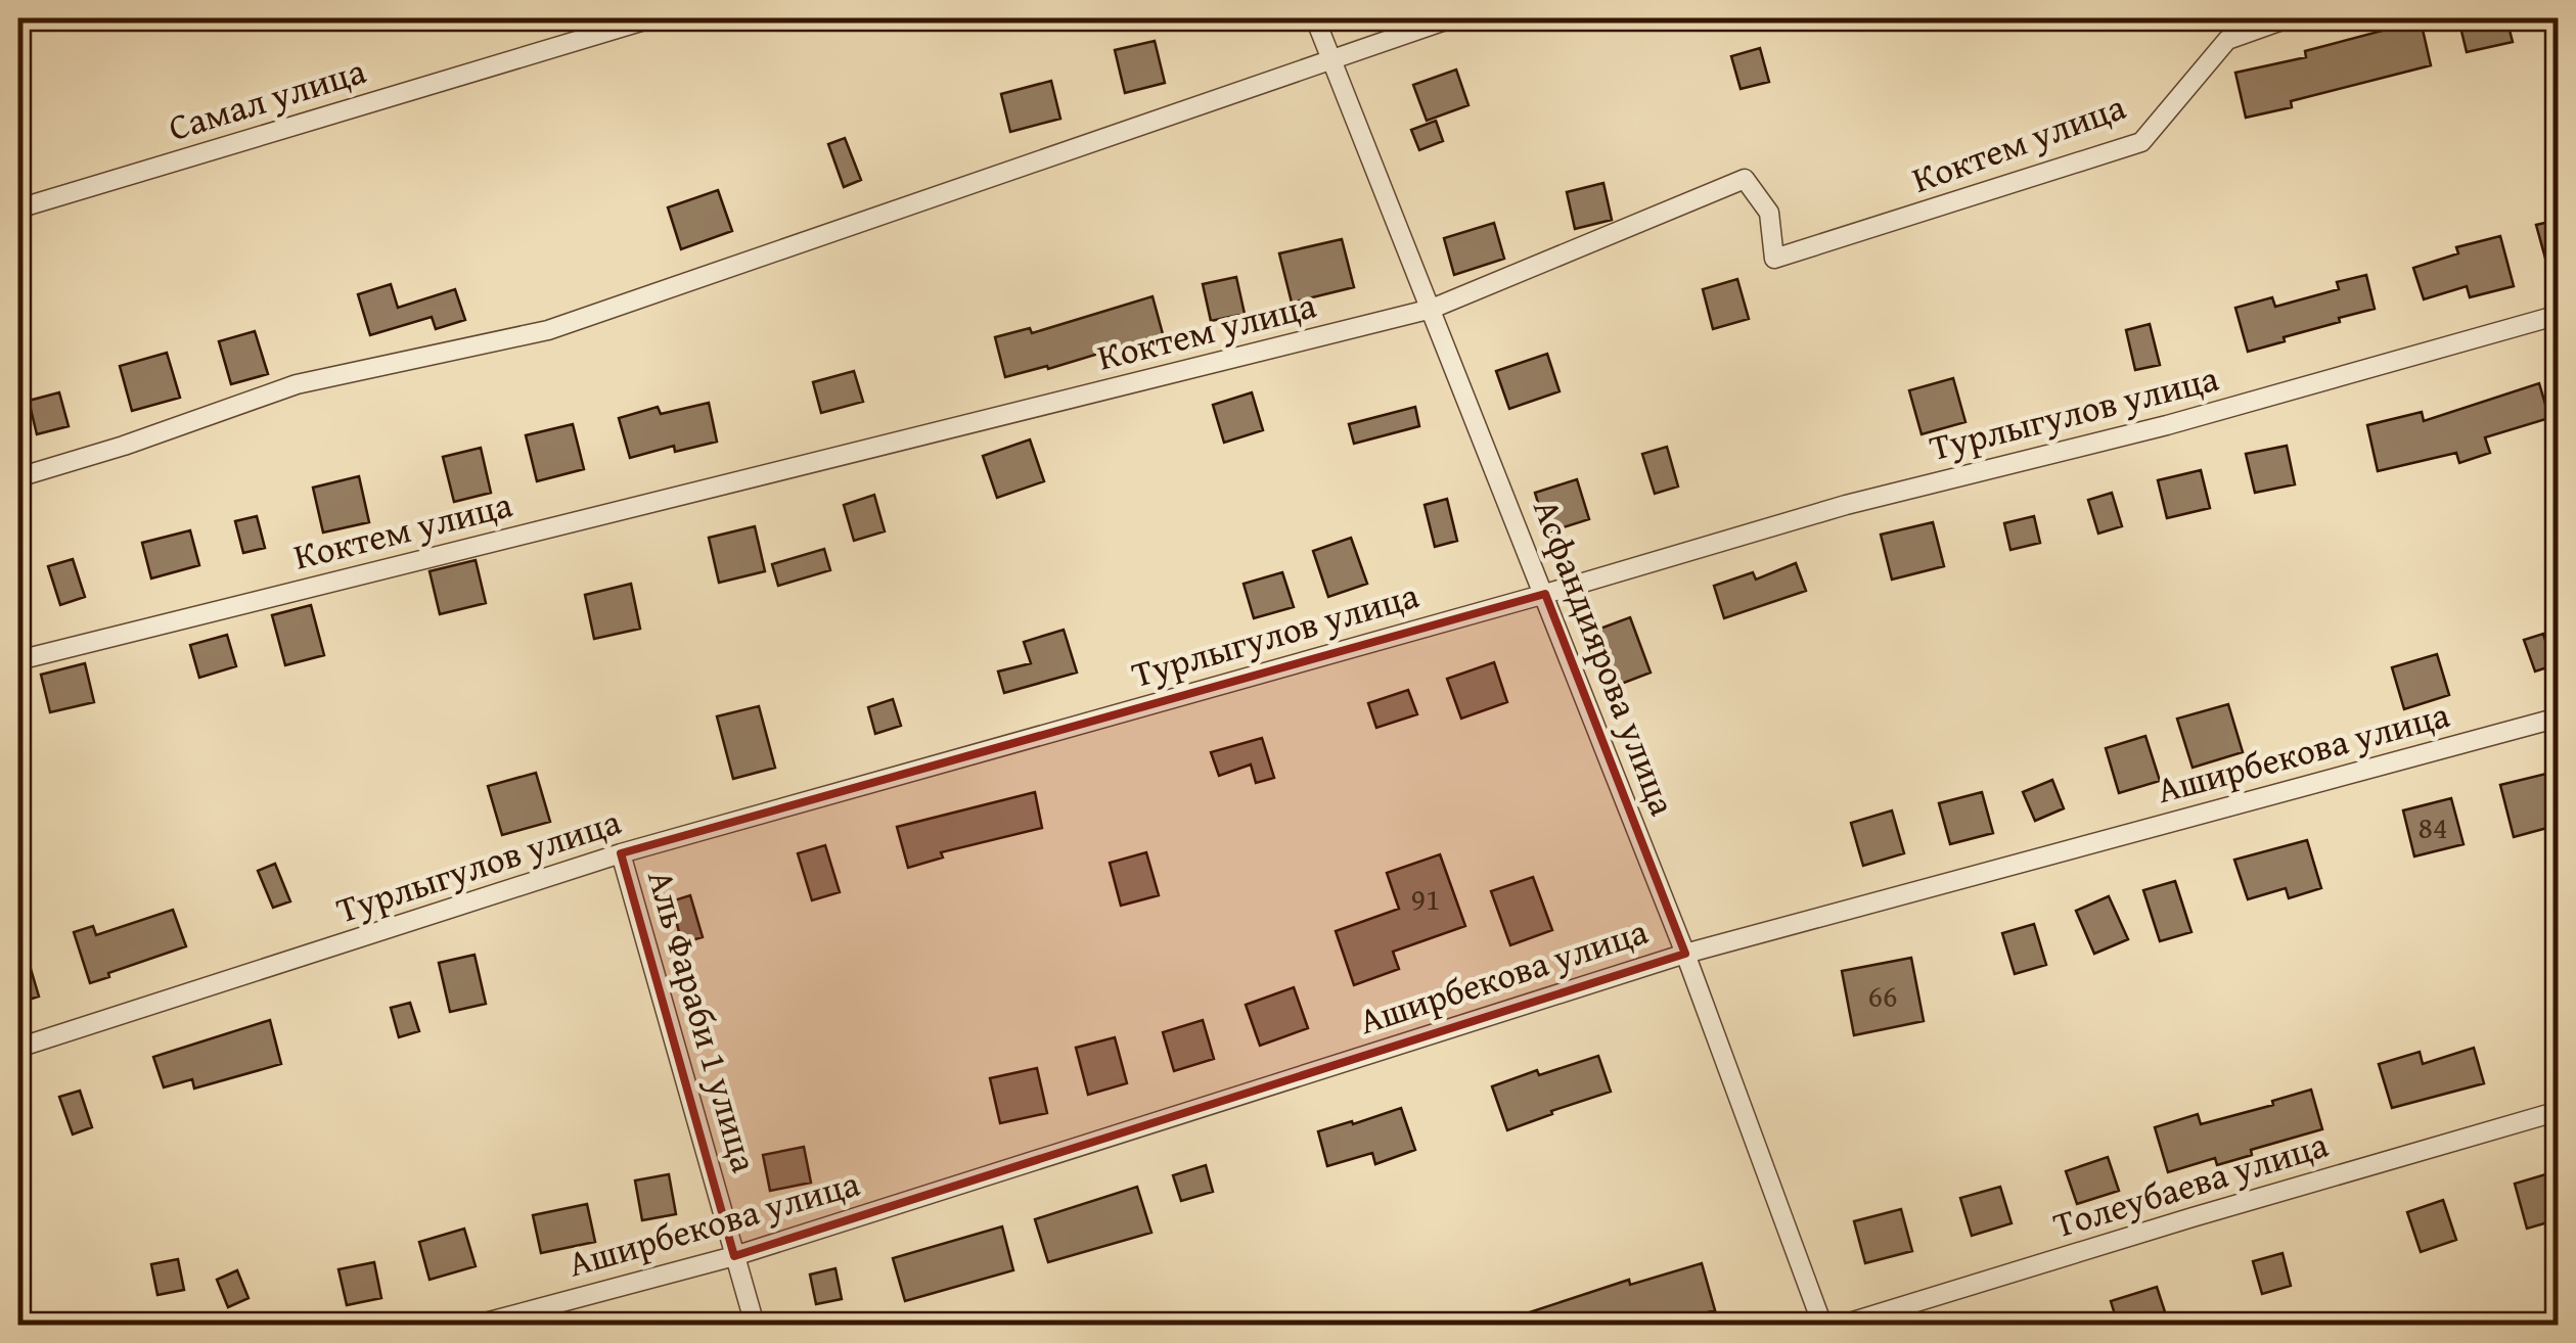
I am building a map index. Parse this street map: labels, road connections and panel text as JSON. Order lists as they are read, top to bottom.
{
  "streets": {
    "street": [
      "Самал улица",
      "Коктем улица",
      "Турлыгулов улица",
      "Асфандиярова улица",
      "Аширбекова улица",
      "Аль Фараби 1 улица",
      "Толеубаева улица"
    ]
  },
  "crossings": [
    ["Коктем улица", "Асфандиярова улица"],
    ["Турлыгулов улица", "Асфандиярова улица"],
    ["Турлыгулов улица", "Аль Фараби 1 улица"],
    ["Асфандиярова улица", "Аширбекова улица"],
    ["Аширбекова улица", "Аль Фараби 1 улица"]
  ],
  "house_numbers": ["84", "91", "66"]
}
